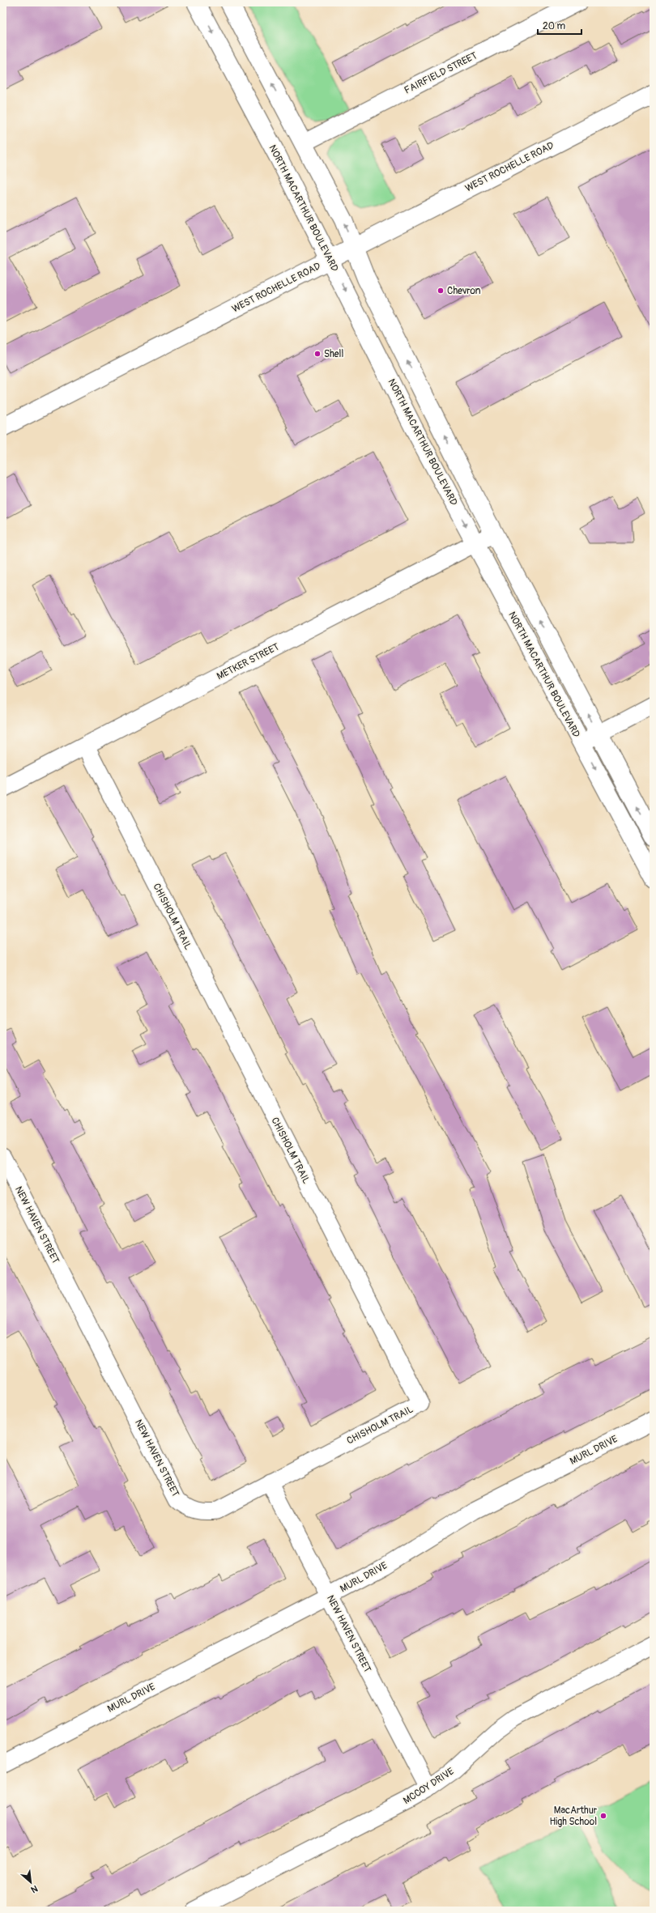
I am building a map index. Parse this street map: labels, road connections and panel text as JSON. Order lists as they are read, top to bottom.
{
  "streets": {
    "main road": ["WEST ROCHELLE ROAD", "NORTH MACARTHUR BOULEVARD"],
    "street": [
      "FAIRFIELD STREET",
      "METKER STREET",
      "CHISHOLM TRAIL",
      "NEW HAVEN STREET",
      "MURL DRIVE",
      "MCCOY DRIVE"
    ]
  },
  "crossings": [
    ["FAIRFIELD STREET", "NORTH MACARTHUR BOULEVARD"],
    ["WEST ROCHELLE ROAD", "NORTH MACARTHUR BOULEVARD"],
    ["NORTH MACARTHUR BOULEVARD", "METKER STREET"],
    ["METKER STREET", "CHISHOLM TRAIL"],
    ["CHISHOLM TRAIL", "NEW HAVEN STREET"],
    ["NEW HAVEN STREET", "MURL DRIVE"],
    ["NEW HAVEN STREET", "MCCOY DRIVE"]
  ],
  "places": ["Chevron", "Shell", "MacArthur High School"],
  "scale_bar": "20 m",
  "north": "bottom right"
}
